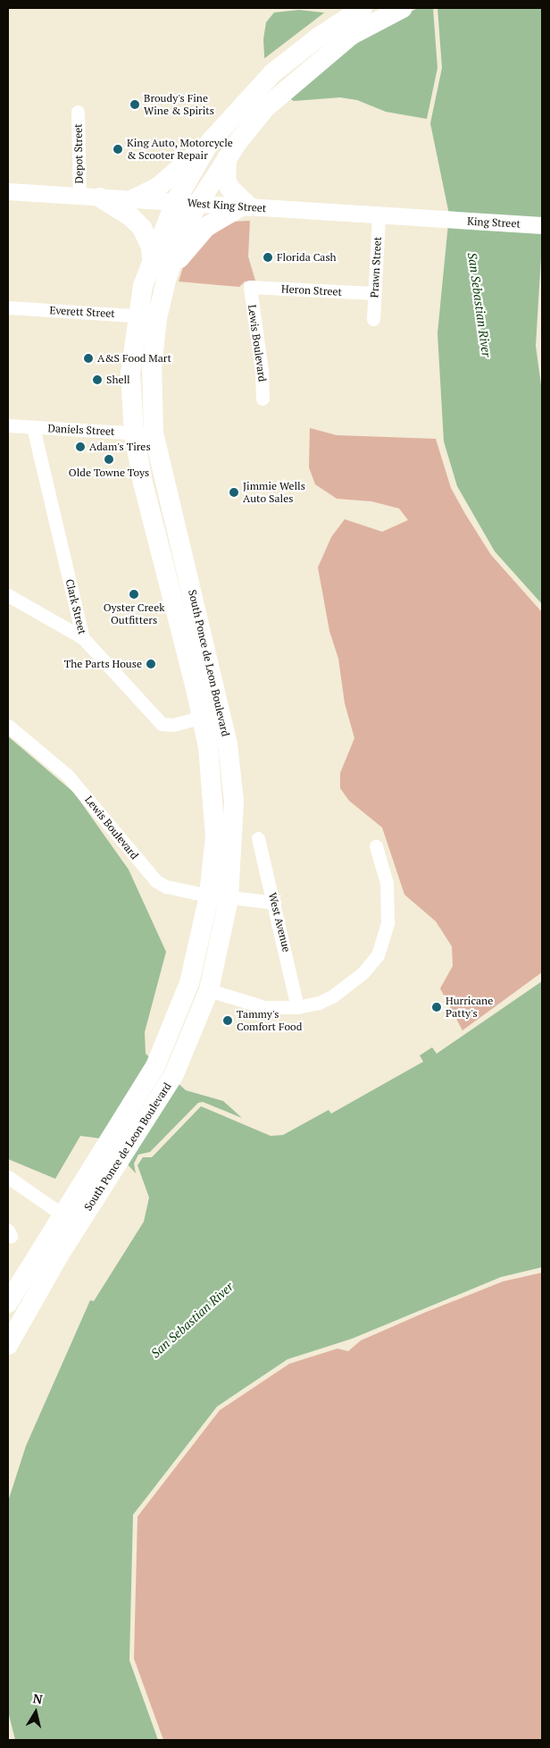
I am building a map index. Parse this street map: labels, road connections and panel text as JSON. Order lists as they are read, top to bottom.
{
  "streets": {
    "highway": ["South Ponce de Leon Boulevard"],
    "main road": ["West King Street", "King Street"],
    "street": [
      "Depot Street",
      "Prawn Street",
      "Heron Street",
      "Everett Street",
      "Lewis Boulevard",
      "Daniels Street",
      "Clark Street",
      "West Avenue"
    ]
  },
  "crossings": [
    ["Depot Street", "West King Street"],
    ["West King Street", "King Street"],
    ["West King Street", "Prawn Street"],
    ["West King Street", "South Ponce de Leon Boulevard"],
    ["Prawn Street", "Heron Street"],
    ["Heron Street", "Lewis Boulevard"],
    ["Everett Street", "South Ponce de Leon Boulevard"],
    ["Lewis Boulevard", "South Ponce de Leon Boulevard"],
    ["Lewis Boulevard", "West Avenue"],
    ["Daniels Street", "Clark Street"],
    ["Daniels Street", "South Ponce de Leon Boulevard"],
    ["Clark Street", "South Ponce de Leon Boulevard"]
  ],
  "water": ["San Sebastian River"],
  "places": [
    "Broudy's Fine Wine & Spirits",
    "King Auto, Motorcycle & Scooter Repair",
    "Florida Cash",
    "A&S Food Mart",
    "Shell",
    "Adam's Tires",
    "Olde Towne Toys",
    "Jimmie Wells Auto Sales",
    "Oyster Creek Outfitters",
    "The Parts House",
    "Hurricane Patty's",
    "Tammy's Comfort Food"
  ],
  "north": "top"
}
